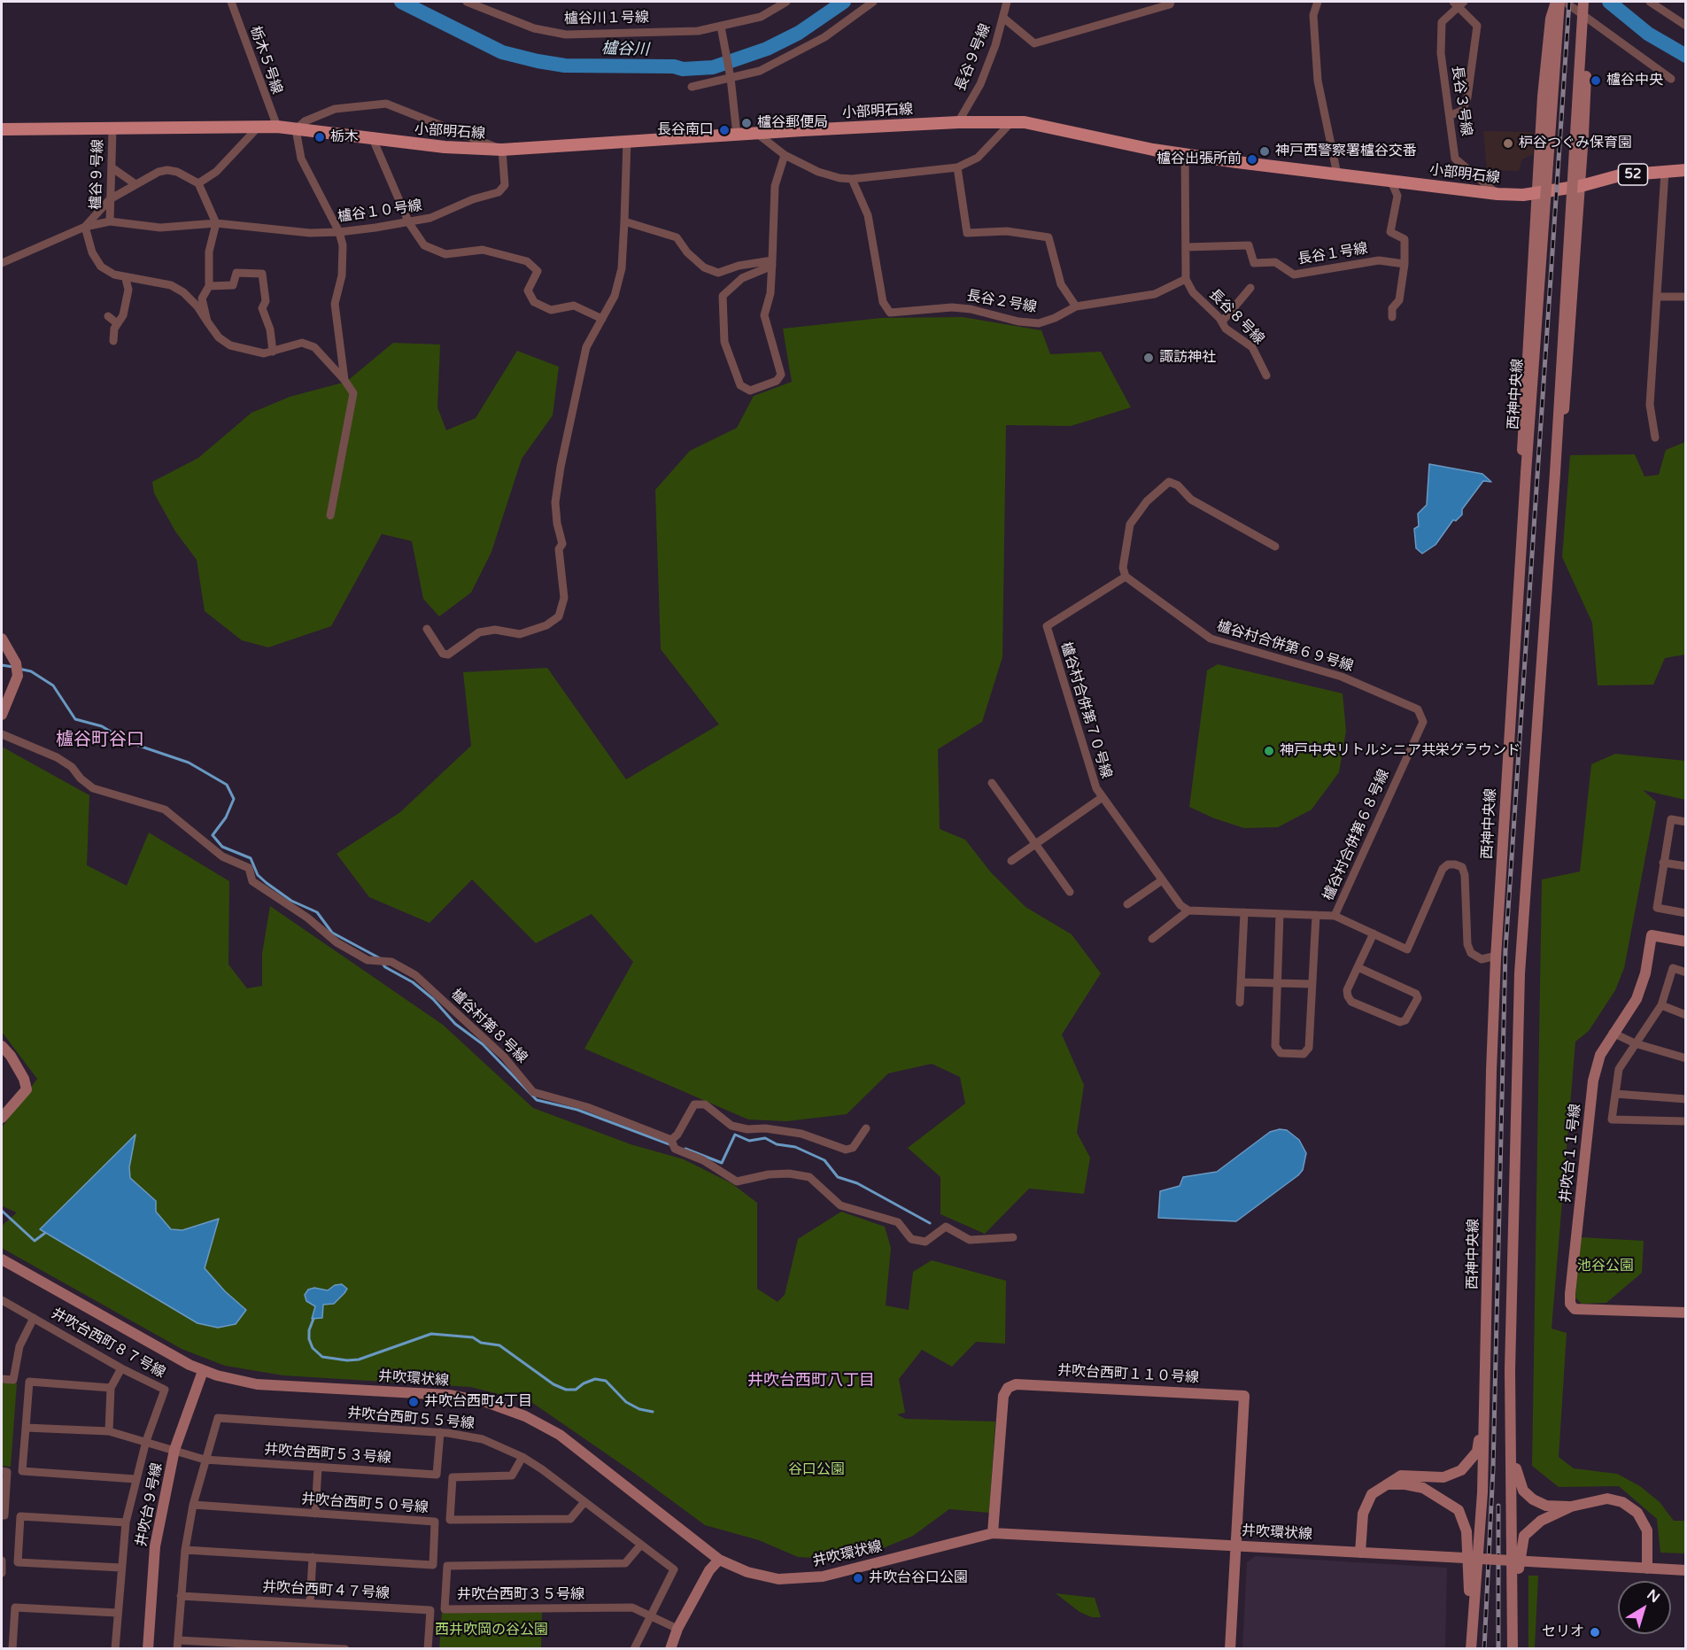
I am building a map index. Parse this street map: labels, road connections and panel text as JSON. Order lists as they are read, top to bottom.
{
  "streets": {
    "main road": ["小部明石線", "52"],
    "street": [
      "櫨谷川１号線",
      "長谷９号線",
      "栃木５号線",
      "長谷３号線",
      "櫨谷９号線",
      "櫨谷１０号線",
      "長谷１号線",
      "長谷２号線",
      "長谷８号線",
      "西神中央線",
      "櫨谷村合併第６９号線",
      "櫨谷村合併第７０号線",
      "櫨谷村合併第６８号線",
      "櫨谷村第８号線",
      "井吹台１１号線",
      "井吹台西町８７号線",
      "井吹台西町１１０号線",
      "井吹環状線",
      "井吹台西町５５号線",
      "井吹台西町５３号線",
      "井吹台西町５０号線",
      "井吹台９号線",
      "井吹台西町４７号線",
      "井吹台西町３５号線"
    ]
  },
  "crossings": [
    ["長谷９号線", "小部明石線"],
    ["栃木５号線", "小部明石線"],
    ["長谷３号線", "小部明石線"],
    ["小部明石線", "櫨谷９号線"],
    ["小部明石線", "櫨谷１０号線"],
    ["櫨谷９号線", "櫨谷１０号線"],
    ["西神中央線", "櫨谷村合併第６８号線"],
    ["櫨谷村合併第６９号線", "櫨谷村合併第７０号線"],
    ["櫨谷村合併第６９号線", "櫨谷村合併第６８号線"],
    ["井吹台西町８７号線", "井吹台西町５３号線"],
    ["井吹台西町１１０号線", "井吹環状線"],
    ["井吹環状線", "井吹台９号線"],
    ["井吹台西町５５号線", "井吹台西町５３号線"],
    ["井吹台西町５５号線", "井吹台西町５０号線"],
    ["井吹台西町５５号線", "井吹台西町４７号線"],
    ["井吹台西町５５号線", "井吹台西町３５号線"],
    ["井吹台西町５３号線", "井吹台９号線"]
  ],
  "districts": ["櫨谷町谷口", "井吹台西町八丁目"],
  "water": ["櫨谷川"],
  "parks": ["池谷公園", "谷口公園", "西井吹岡の谷公園"],
  "places": [
    "櫨谷中央",
    "櫨谷郵便局",
    "長谷南口",
    "栃木",
    "枦谷つぐみ保育園",
    "神戸西警察署櫨谷交番",
    "櫨谷出張所前",
    "諏訪神社",
    "神戸中央リトルシニア共栄グラウンド",
    "井吹台西町4丁目",
    "井吹台谷口公園",
    "セリオ"
  ],
  "north": "top right"
}
